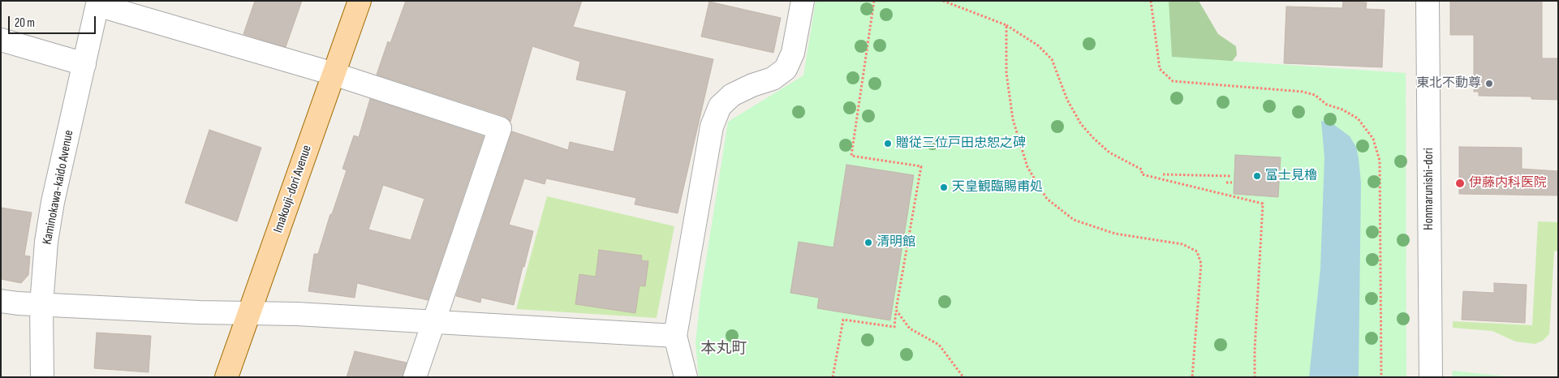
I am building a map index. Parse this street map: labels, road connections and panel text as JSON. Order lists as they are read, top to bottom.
{
  "streets": {
    "main road": ["Imakouji-dori Avenue"],
    "street": ["Kaminokawa-kaido Avenue", "Honmarunishi-dori"]
  },
  "districts": ["本丸町"],
  "places": [
    "東北不動尊",
    "贈従三位戸田忠恕之碑",
    "富士見櫓",
    "伊藤内科医院",
    "天皇観臨賜甫処",
    "清明館"
  ],
  "scale_bar": "20 m"
}
